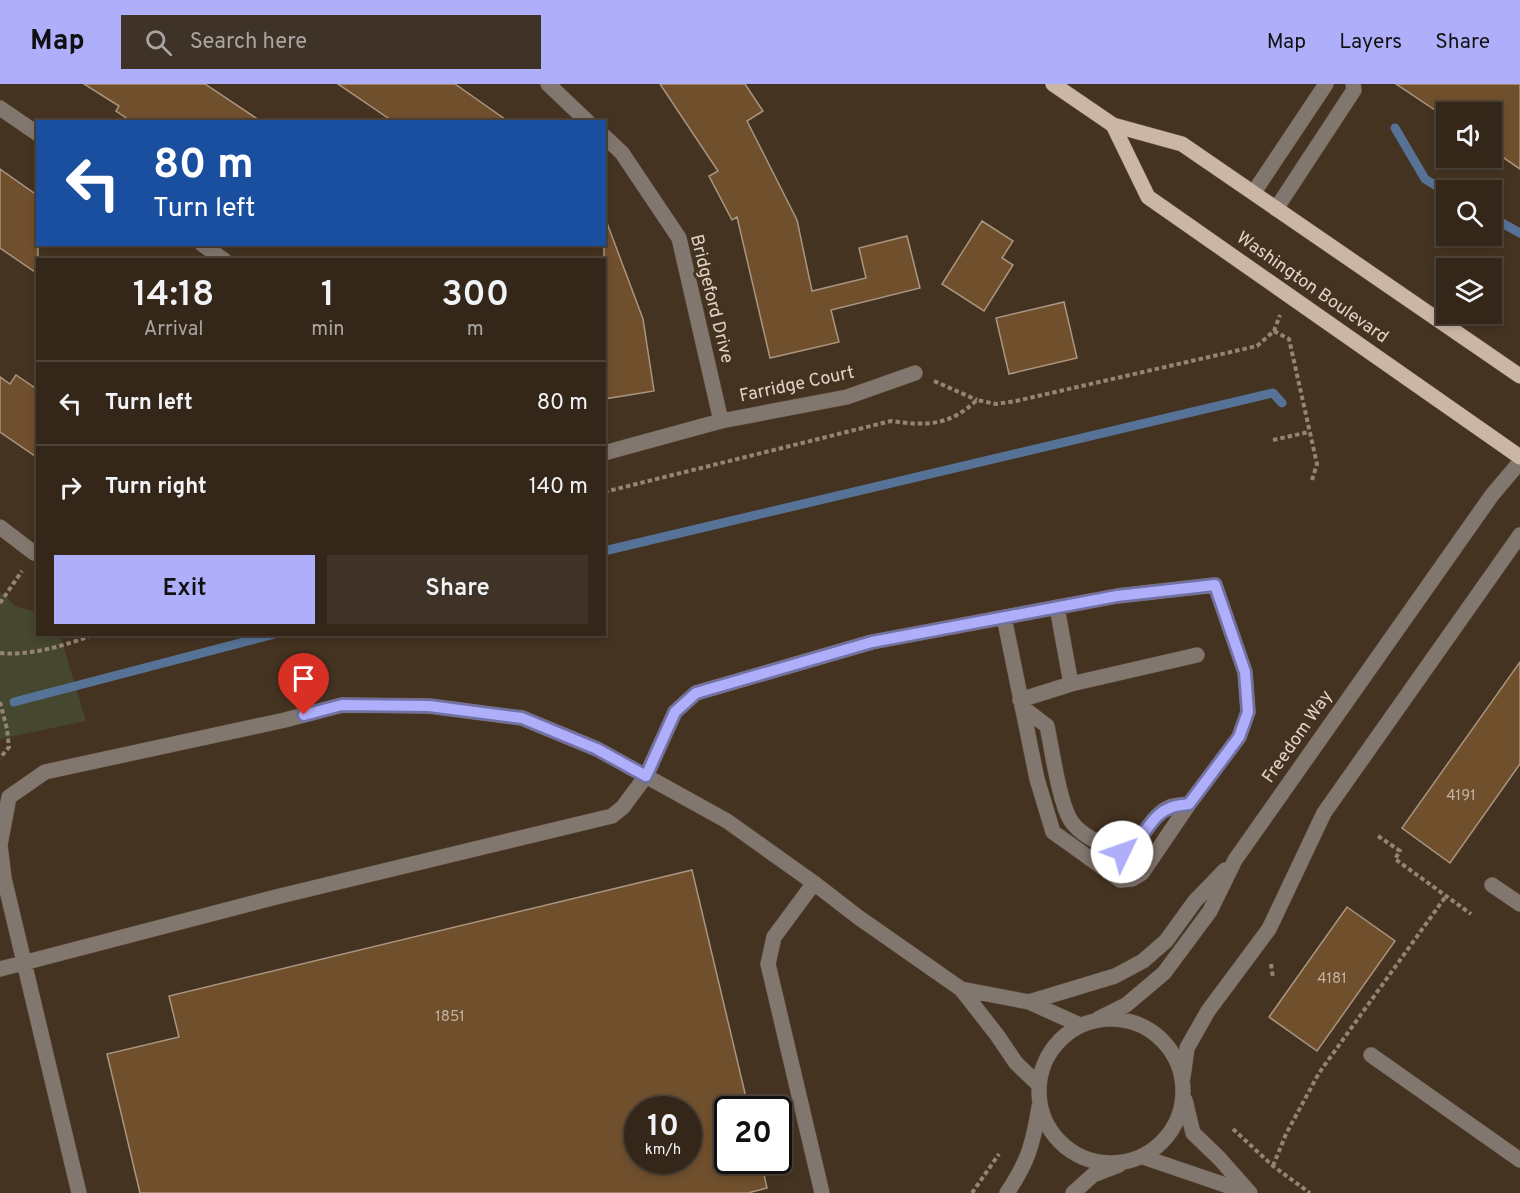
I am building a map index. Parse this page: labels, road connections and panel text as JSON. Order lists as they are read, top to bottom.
{
  "streets": {
    "main road": ["Washington Boulevard"],
    "street": ["Bridgeford Drive", "Farridge Court", "Freedom Way"]
  },
  "crossings": [
    ["Bridgeford Drive", "Farridge Court"]
  ],
  "house_numbers": ["4191", "4181", "1851"],
  "page": {
    "header": "Map",
    "search": "Search here",
    "nav": ["Map", "Layers", "Share"],
    "turn": ["80 m", "Turn left"],
    "eta": [
      "14:18",
      "Arrival",
      "1",
      "min",
      "300",
      "m"
    ],
    "list": [
      {
        "name": "Turn left",
        "value": "80 m"
      },
      {
        "name": "Turn right",
        "value": "140 m"
      }
    ],
    "buttons": ["Exit", "Share"],
    "speed": "10 km/h",
    "limit": "20"
  }
}
